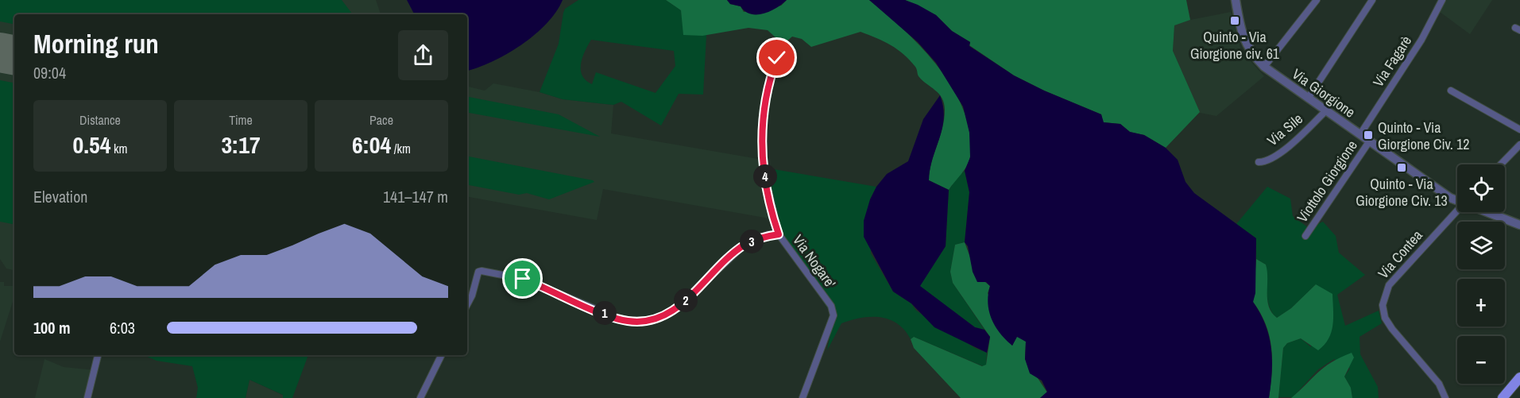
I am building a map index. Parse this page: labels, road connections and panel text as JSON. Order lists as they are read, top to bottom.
{
  "streets": {
    "street": [
      "Via Fagarè",
      "Via Giorgione",
      "Via Sile",
      "Viottolo Giorgione",
      "Via Contea",
      "Via Nogare'"
    ]
  },
  "crossings": [
    ["Via Fagarè", "Via Giorgione"],
    ["Via Giorgione", "Via Sile"],
    ["Via Giorgione", "Viottolo Giorgione"]
  ],
  "places": {
    "transit": ["Quinto - Via Giorgione civ. 61", "Quinto - Via Giorgione Civ. 12", "Quinto - Via Giorgione Civ. 13"]
  },
  "page": {
    "heading": ["Morning run", "09:04"],
    "stats": [
      ["Distance", "0.54 km"],
      ["Time", "3:17"],
      ["Pace", "6:04 /km"]
    ],
    "map_buttons": ["+", "−"],
    "pins": [
      "4",
      "3",
      "2",
      "1"
    ],
    "chart": ["Elevation", "141–147 m"],
    "list": [
      {
        "name": "100 m",
        "note": "6:03"
      }
    ]
  }
}
